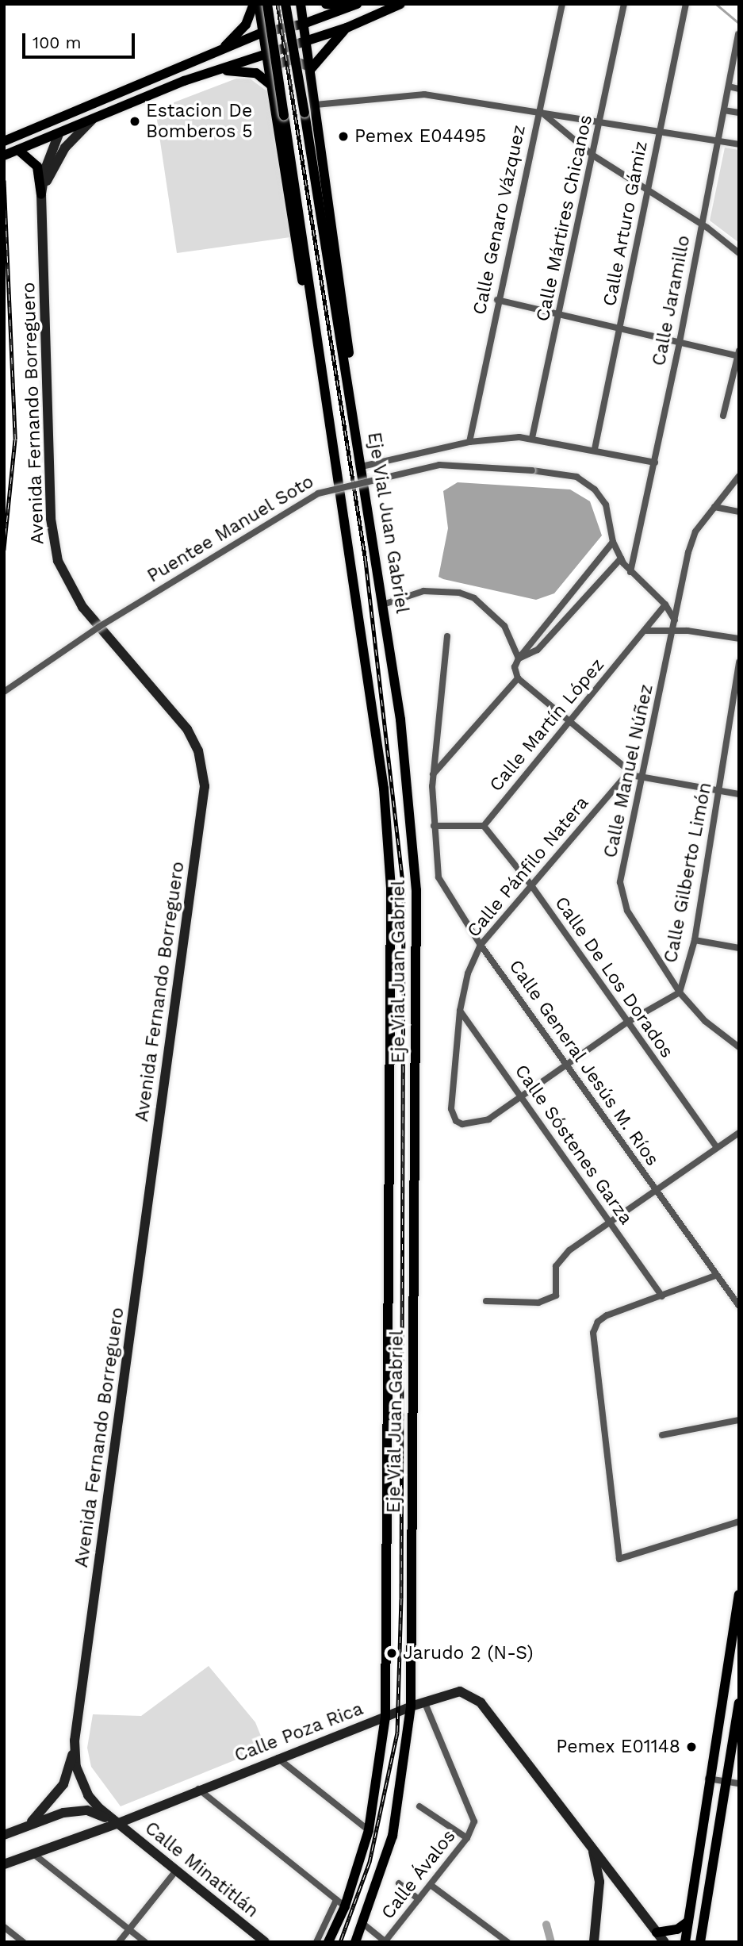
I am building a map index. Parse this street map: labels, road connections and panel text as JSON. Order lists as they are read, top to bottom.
{
  "streets": {
    "main road": [
      "Avenida Fernando Borreguero",
      "Eje Vial Juan Gabriel",
      "Calle Poza Rica",
      "Calle Minatitlán"
    ],
    "street": [
      "Calle Mártires Chicanos",
      "Calle Genaro Vázquez",
      "Calle Arturo Gámiz",
      "Calle Jaramillo",
      "Puentee Manuel Soto",
      "Calle Martín López",
      "Calle Manuel Núñez",
      "Calle Pánfilo Natera",
      "Calle Gilberto Limón",
      "Calle De Los Dorados",
      "Calle General Jesús M. Ríos",
      "Calle Sóstenes Garza",
      "Calle Ávalos"
    ]
  },
  "crossings": [
    ["Calle Jaramillo", "Puentee Manuel Soto"],
    ["Avenida Fernando Borreguero", "Calle Poza Rica"],
    ["Avenida Fernando Borreguero", "Calle Minatitlán"],
    ["Eje Vial Juan Gabriel", "Calle Poza Rica"],
    ["Puentee Manuel Soto", "Calle Martín López"],
    ["Puentee Manuel Soto", "Calle Manuel Núñez"],
    ["Calle Martín López", "Calle De Los Dorados"],
    ["Calle Manuel Núñez", "Calle Gilberto Limón"],
    ["Calle Pánfilo Natera", "Calle De Los Dorados"],
    ["Calle Pánfilo Natera", "Calle General Jesús M. Ríos"],
    ["Calle Pánfilo Natera", "Calle Sóstenes Garza"],
    ["Calle Poza Rica", "Calle Minatitlán"],
    ["Calle Poza Rica", "Calle Ávalos"]
  ],
  "places": [
    "Estacion De Bomberos 5",
    "Pemex E04495",
    "Jarudo 2 (N-S)",
    "Pemex E01148"
  ],
  "scale_bar": "100 m"
}
